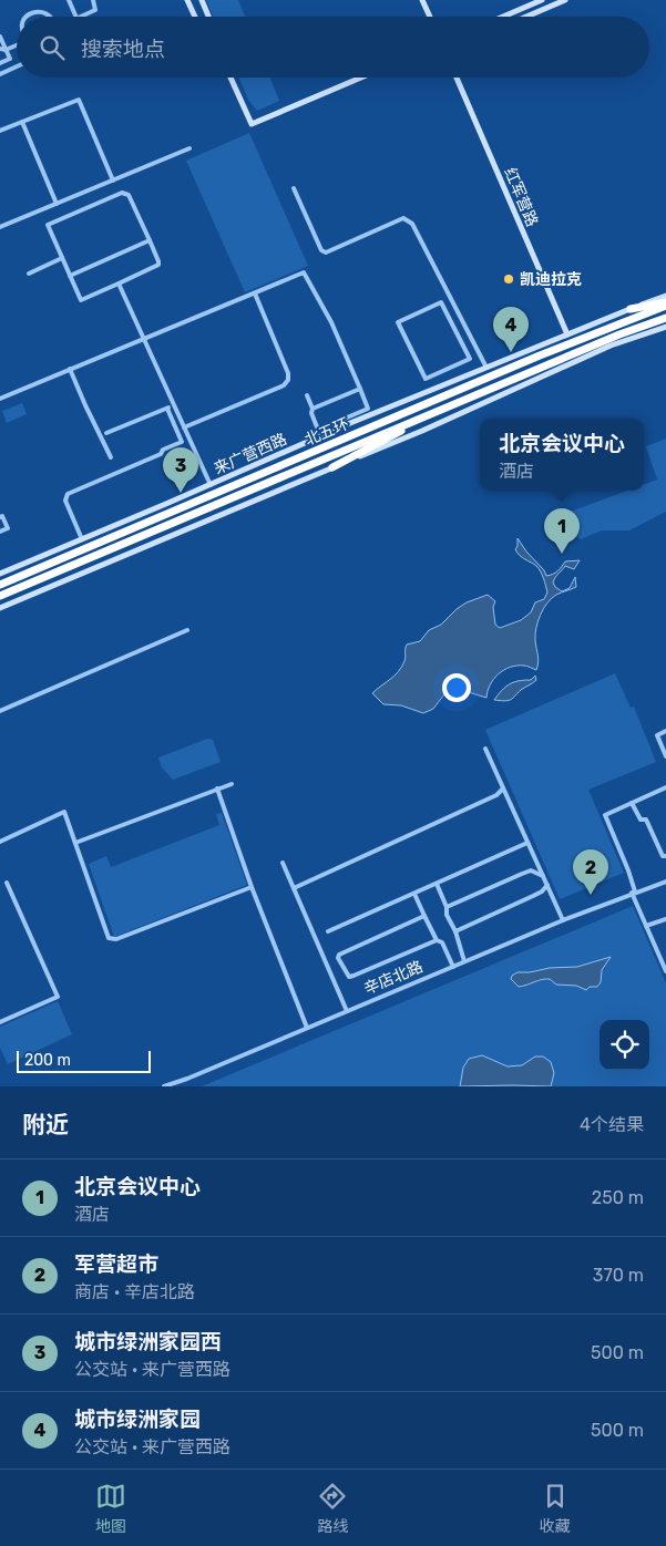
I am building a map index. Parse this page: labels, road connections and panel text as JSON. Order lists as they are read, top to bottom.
{
  "streets": {
    "highway": ["北五环"],
    "street": ["红军营路", "来广营西路", "辛店北路"]
  },
  "crossings": [
    ["红军营路", "来广营西路"]
  ],
  "places": ["凯迪拉克"],
  "scale_bar": "200 m",
  "page": {
    "search": "搜索地点",
    "pins": [
      "4",
      "3",
      "1",
      "2"
    ],
    "popup": ["北京会议中心", "酒店"],
    "scale": "200 m",
    "heading": ["附近", "4个结果"],
    "list": [
      {
        "mark": "1",
        "name": "北京会议中心",
        "note": "酒店",
        "value": "250 m"
      },
      {
        "mark": "2",
        "name": "军营超市",
        "note": "商店 · 辛店北路",
        "value": "370 m"
      },
      {
        "mark": "3",
        "name": "城市绿洲家园西",
        "note": "公交站 · 来广营西路",
        "value": "500 m"
      },
      {
        "mark": "4",
        "name": "城市绿洲家园",
        "note": "公交站 · 来广营西路",
        "value": "500 m"
      }
    ],
    "nav": ["地图", "路线", "收藏"]
  }
}
